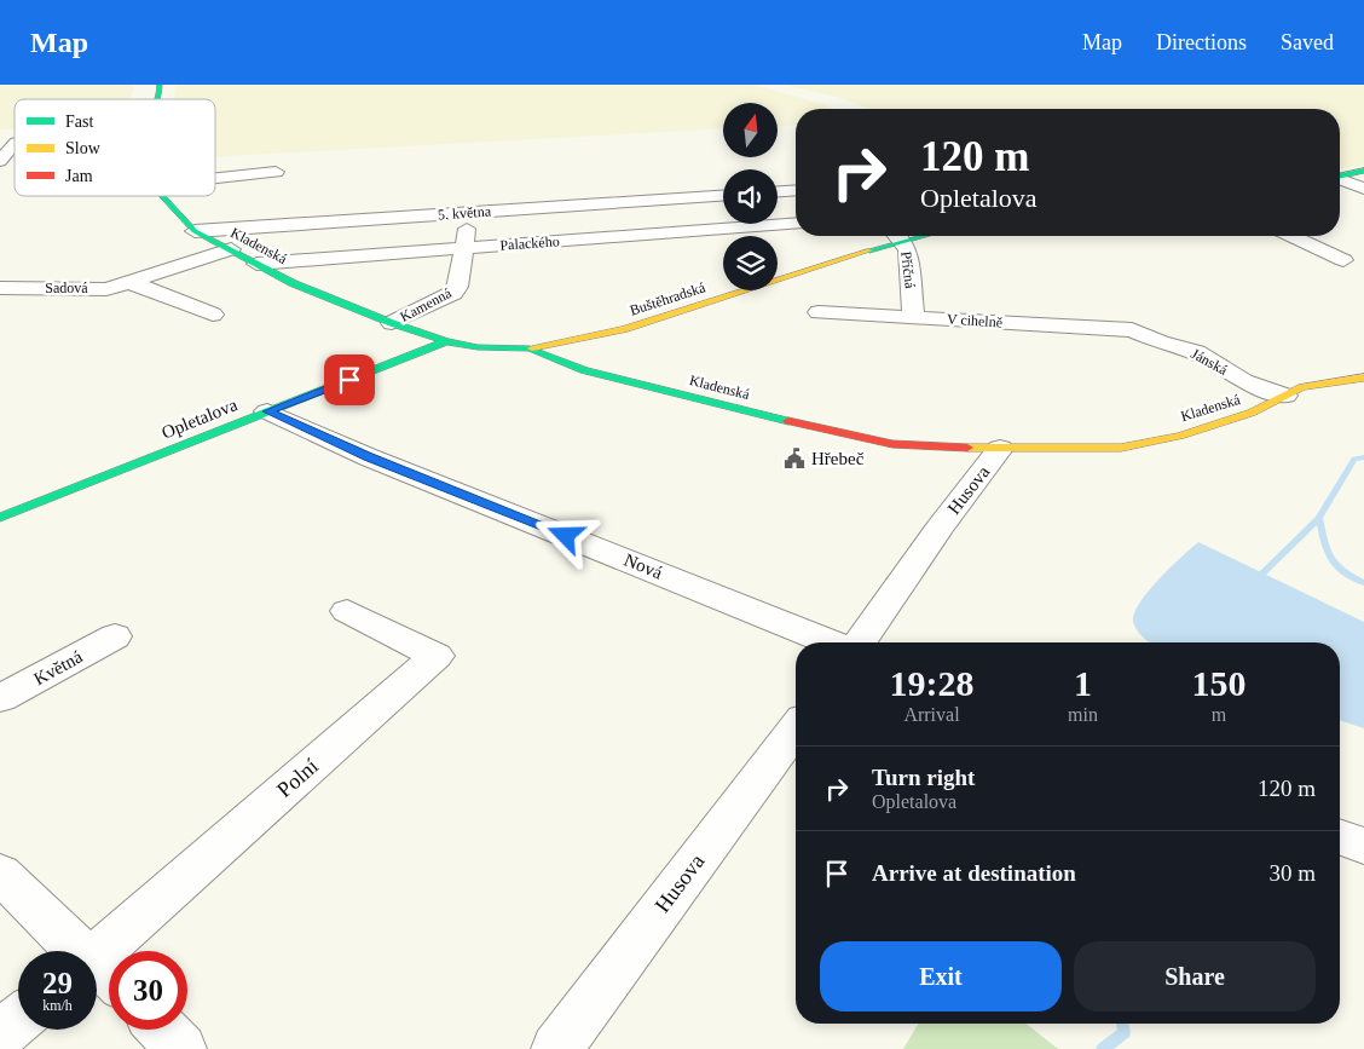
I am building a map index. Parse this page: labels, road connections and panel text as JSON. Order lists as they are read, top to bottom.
{
  "streets": {
    "street": [
      "5. května",
      "Palackého",
      "Kladenská",
      "Příčná",
      "Sadová",
      "Buštěhradská",
      "Kamenná",
      "V cihelně",
      "Jánská",
      "Opletalova",
      "Husova",
      "Nová",
      "Květná",
      "Polní"
    ]
  },
  "crossings": [
    ["5. května", "Kladenská"],
    ["5. května", "Kamenná"],
    ["Palackého", "Kladenská"],
    ["Palackého", "Kamenná"],
    ["Kladenská", "Sadová"],
    ["Kladenská", "Buštěhradská"],
    ["Kladenská", "Kamenná"],
    ["Kladenská", "Jánská"],
    ["Kladenská", "Opletalova"],
    ["Kladenská", "Husova"],
    ["Příčná", "V cihelně"],
    ["V cihelně", "Jánská"],
    ["Opletalova", "Nová"]
  ],
  "places": {
    "public building": ["Hřebeč"]
  },
  "legend": ["Fast", "Slow", "Jam"],
  "north": "top",
  "page": {
    "header": "Map",
    "nav": ["Map", "Directions", "Saved"],
    "turn": ["120 m", "Opletalova"],
    "eta": [
      "19:28",
      "Arrival",
      "1",
      "min",
      "150",
      "m"
    ],
    "list": [
      {
        "name": "Turn right",
        "note": "Opletalova",
        "value": "120 m"
      },
      {
        "name": "Arrive at destination",
        "value": "30 m"
      }
    ],
    "buttons": ["Exit", "Share"],
    "speed": "29 km/h",
    "limit": "30"
  }
}
